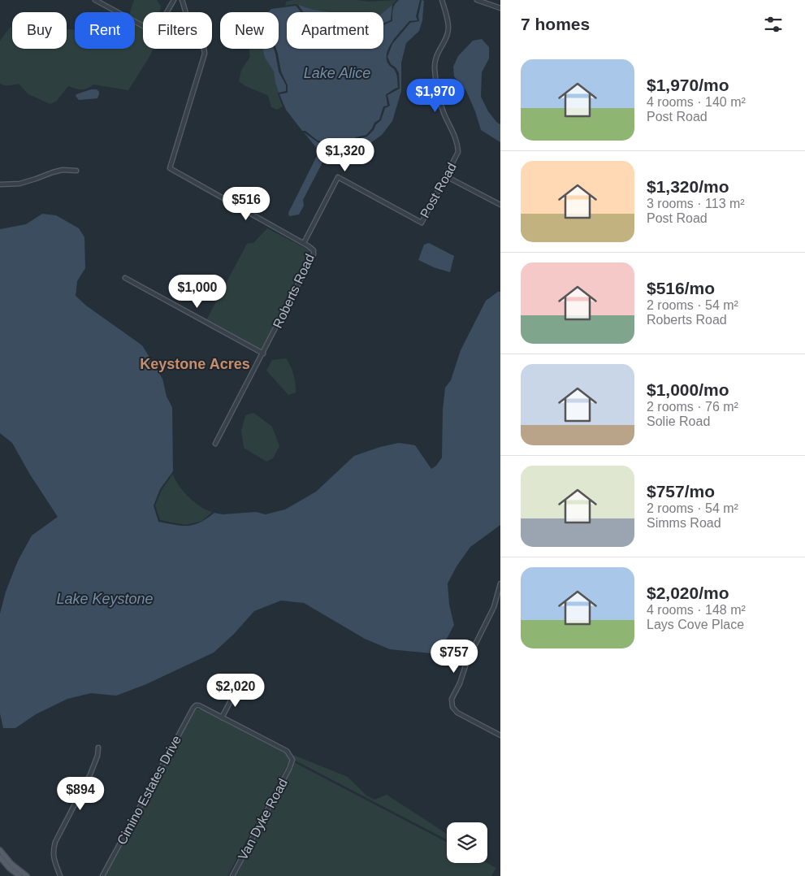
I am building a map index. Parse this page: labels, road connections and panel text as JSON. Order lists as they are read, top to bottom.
{
  "streets": {
    "street": [
      "Post Road",
      "Roberts Road",
      "Cimino Estates Drive",
      "Van Dyke Road"
    ]
  },
  "crossings": [
    ["Post Road", "Roberts Road"],
    ["Cimino Estates Drive", "Van Dyke Road"]
  ],
  "districts": ["Keystone Acres"],
  "water": ["Lake Alice", "Lake Keystone"],
  "page": {
    "heading": "7 homes",
    "chip": [
      "Buy",
      "Rent",
      "Filters",
      "New",
      "Apartment"
    ],
    "list": [
      {
        "name": "$1,970/mo",
        "note": "4 rooms · 140 m² · Post Road"
      },
      {
        "name": "$1,320/mo",
        "note": "3 rooms · 113 m² · Post Road"
      },
      {
        "name": "$516/mo",
        "note": "2 rooms · 54 m² · Roberts Road"
      },
      {
        "name": "$1,000/mo",
        "note": "2 rooms · 76 m² · Solie Road"
      },
      {
        "name": "$757/mo",
        "note": "2 rooms · 54 m² · Simms Road"
      },
      {
        "name": "$2,020/mo",
        "note": "4 rooms · 148 m² · Lays Cove Place"
      }
    ],
    "price": [
      "$1,970",
      "$1,320",
      "$516",
      "$1,000",
      "$757",
      "$2,020",
      "$894"
    ]
  }
}
